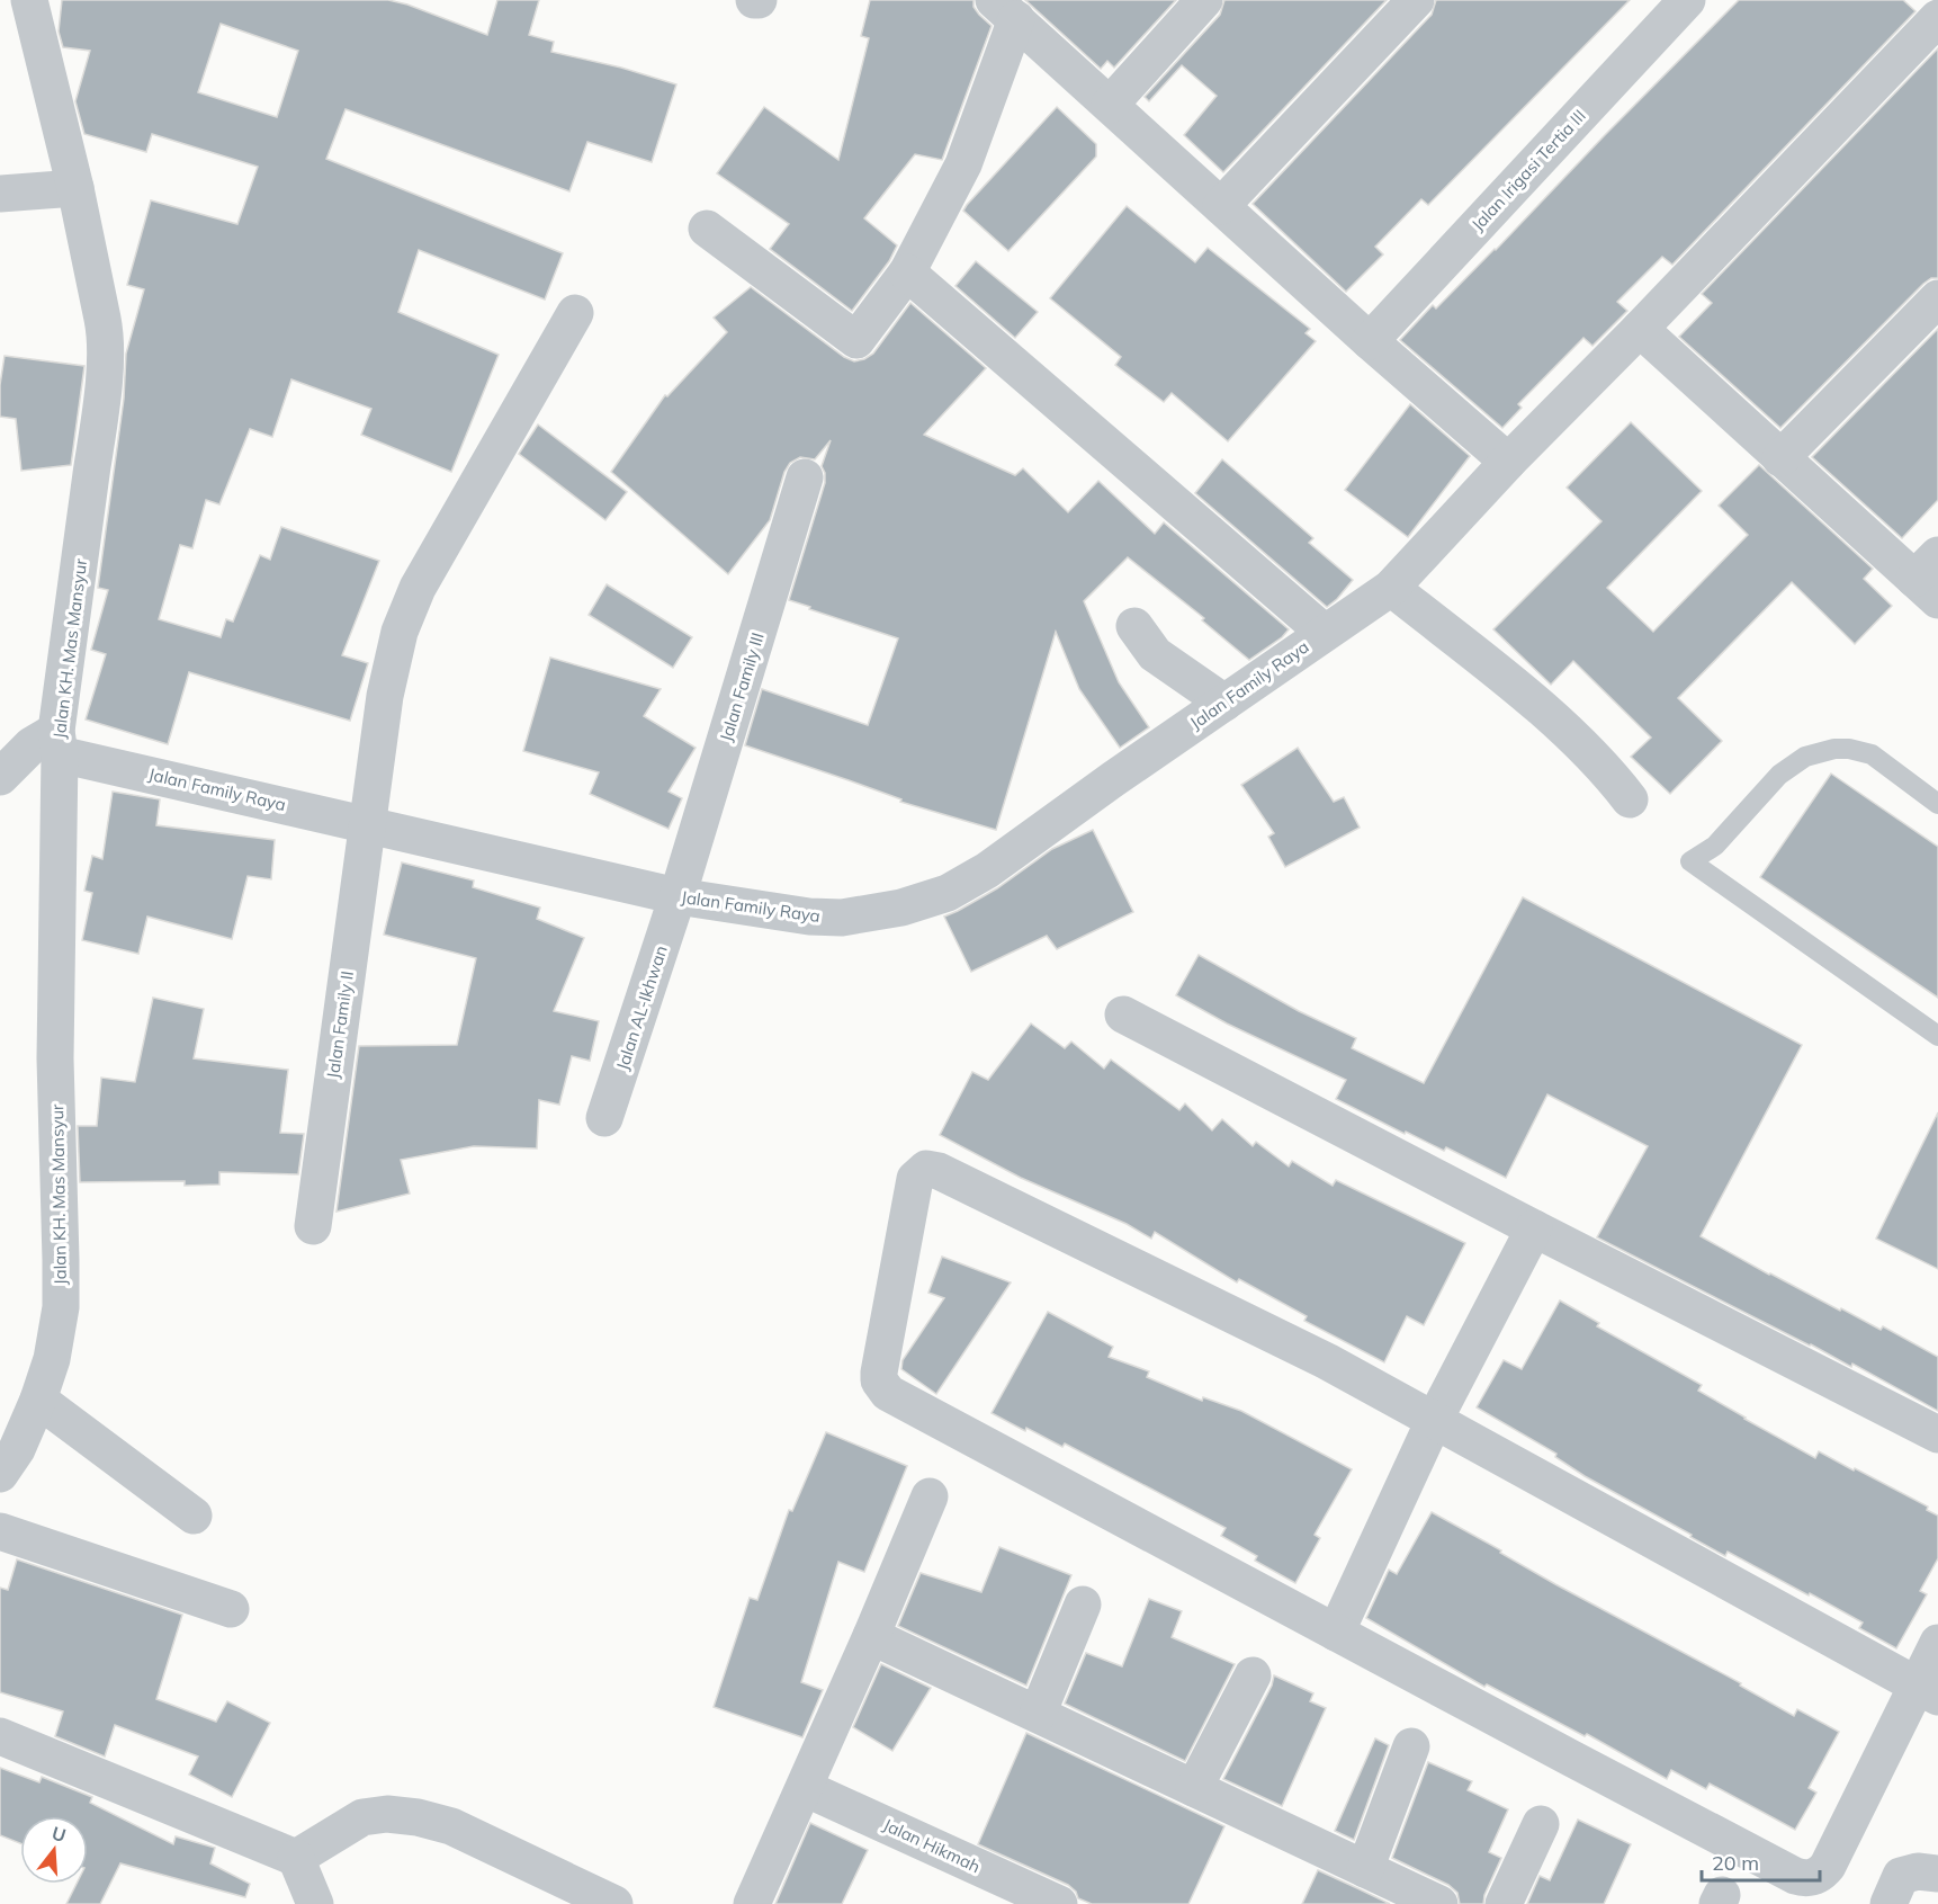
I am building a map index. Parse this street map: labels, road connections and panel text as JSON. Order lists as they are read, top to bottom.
{
  "streets": {
    "street": [
      "Jalan Irigasi Tertia III",
      "Jalan KH. Mas Mansyur",
      "Jalan Family Raya",
      "Jalan Family III",
      "Jalan AL-Ikhwan",
      "Jalan Family II",
      "Jalan Hikmah"
    ]
  },
  "crossings": [
    ["Jalan KH. Mas Mansyur", "Jalan Family Raya"],
    ["Jalan Family Raya", "Jalan Family III"],
    ["Jalan Family Raya", "Jalan AL-Ikhwan"],
    ["Jalan Family Raya", "Jalan Family II"],
    ["Jalan Family III", "Jalan AL-Ikhwan"]
  ],
  "scale_bar": "20 m",
  "north": "top"
}
